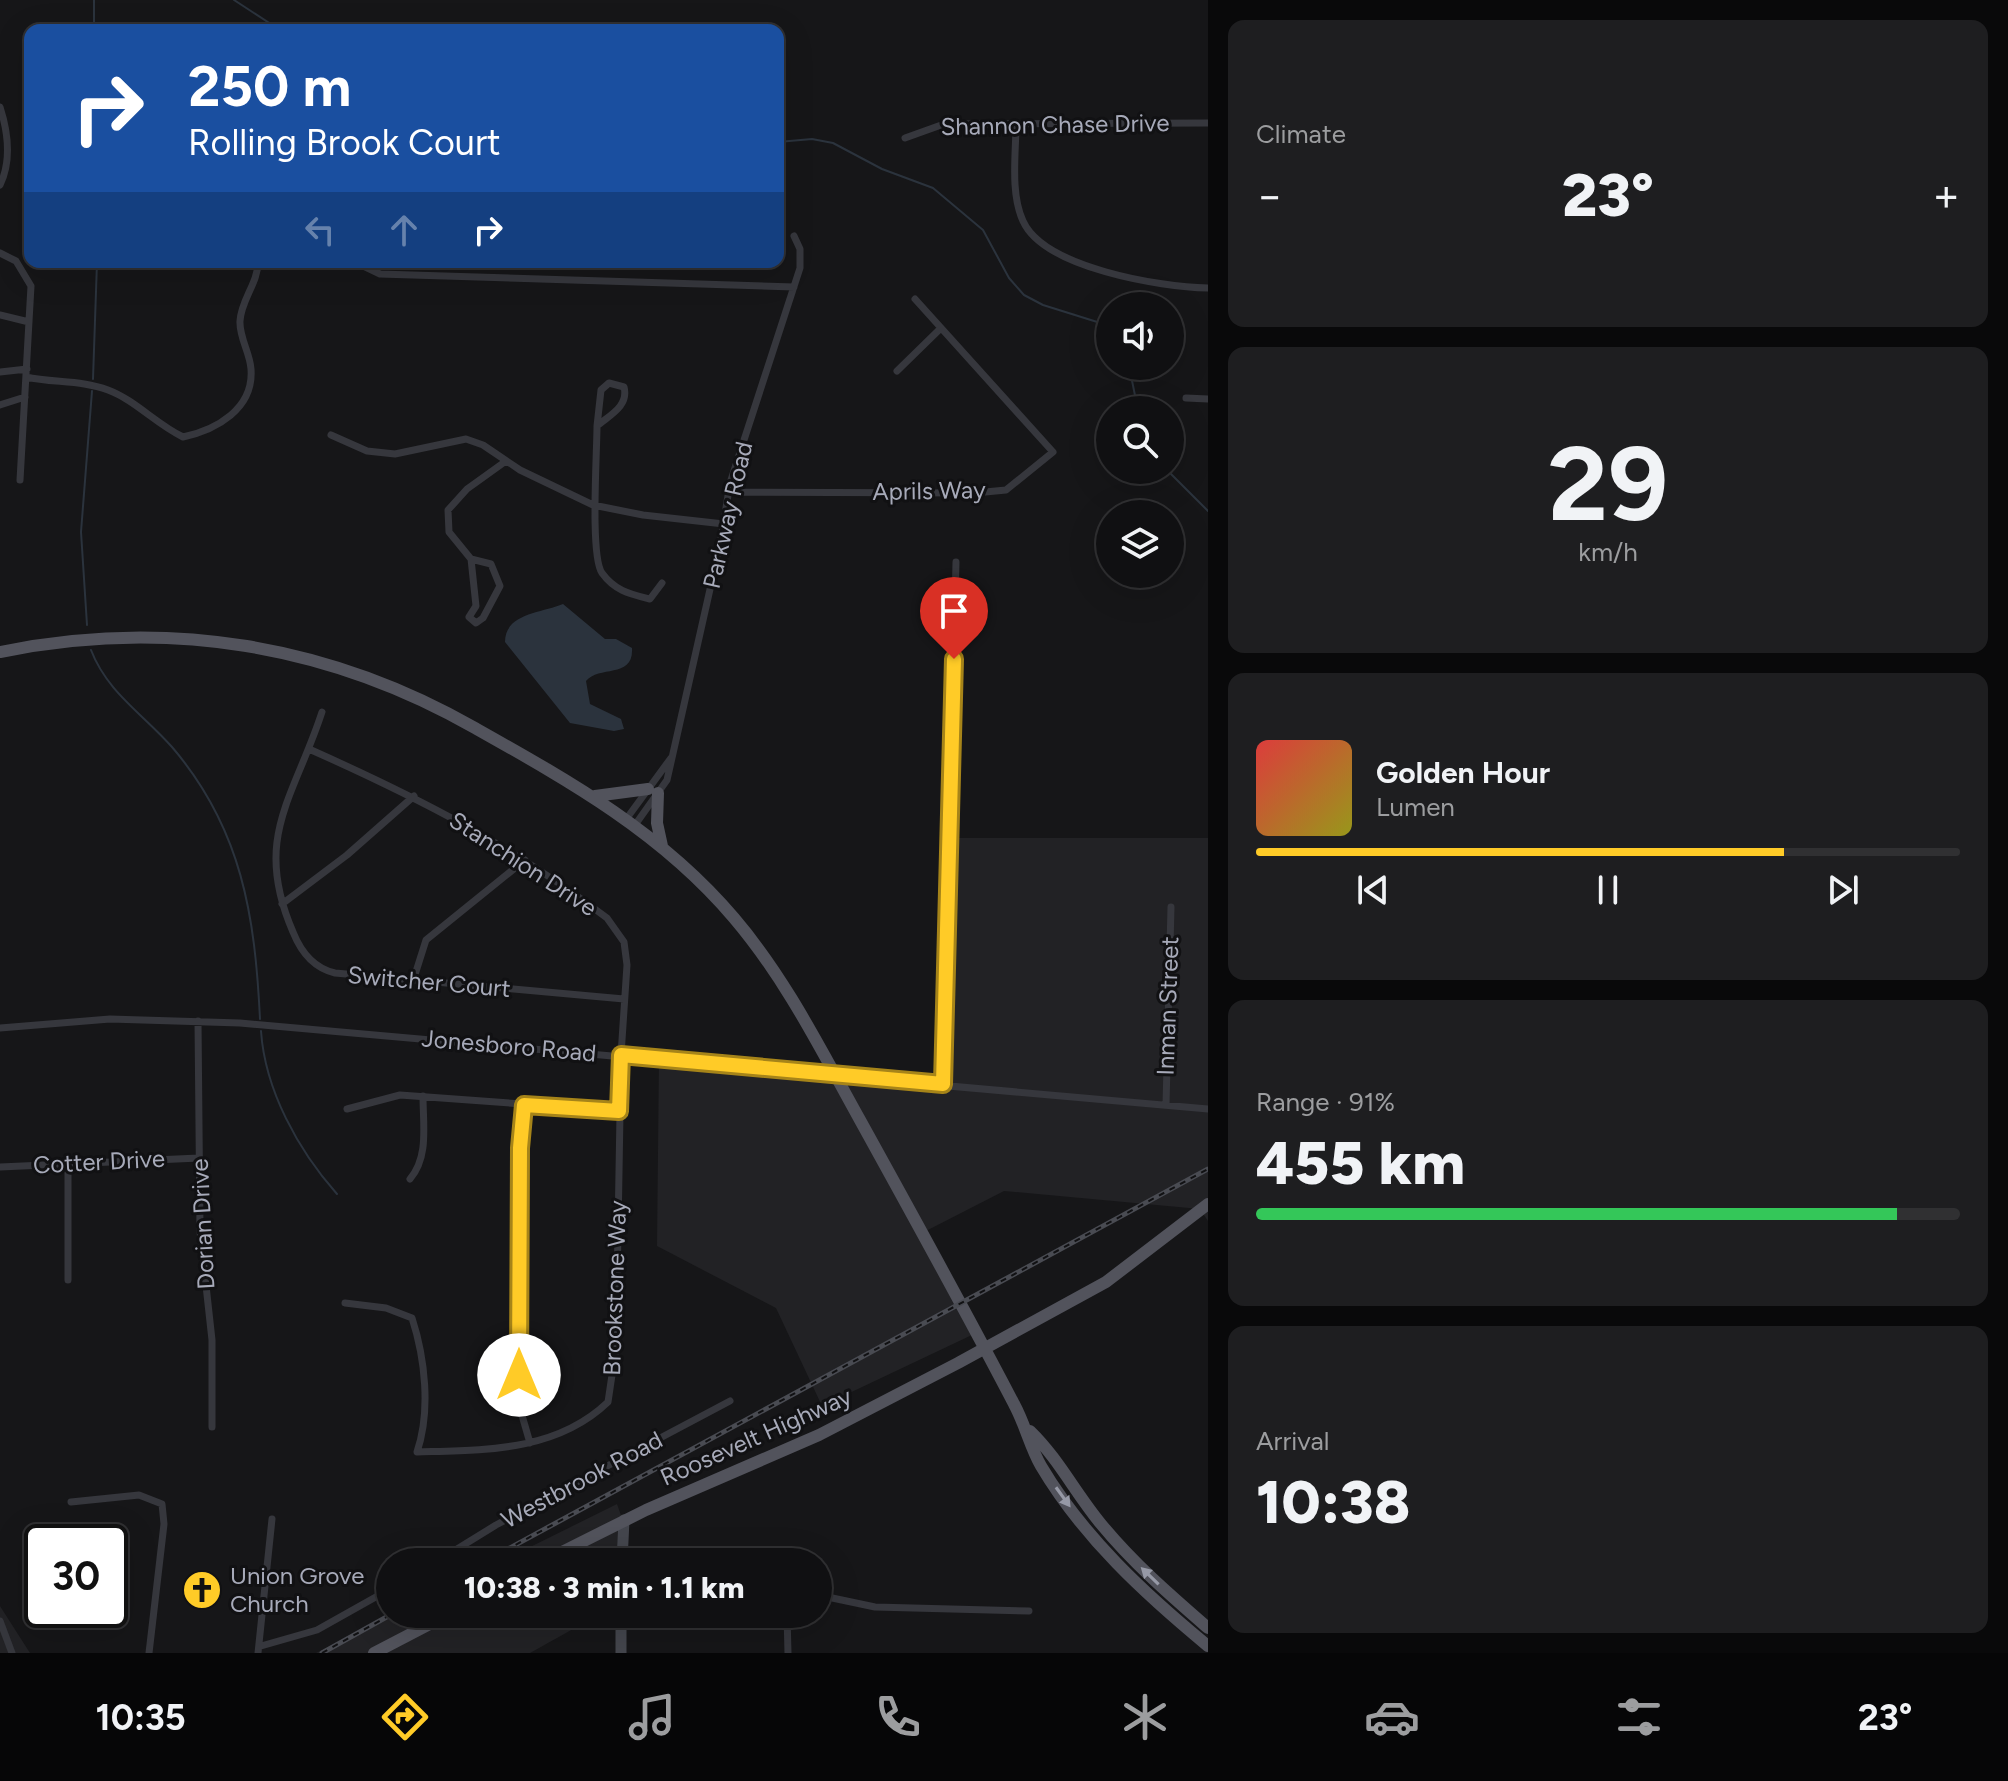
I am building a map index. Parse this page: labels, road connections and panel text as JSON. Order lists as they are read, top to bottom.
{
  "streets": {
    "main road": ["Roosevelt Highway"],
    "street": [
      "Shannon Chase Drive",
      "Aprils Way",
      "Parkway Road",
      "Stanchion Drive",
      "Switcher Court",
      "Inman Street",
      "Jonesboro Road",
      "Cotter Drive",
      "Dorian Drive",
      "Brookstone Way",
      "Westbrook Road"
    ]
  },
  "crossings": [
    ["Aprils Way", "Parkway Road"],
    ["Stanchion Drive", "Switcher Court"],
    ["Stanchion Drive", "Jonesboro Road"],
    ["Stanchion Drive", "Brookstone Way"],
    ["Inman Street", "Jonesboro Road"],
    ["Jonesboro Road", "Dorian Drive"],
    ["Jonesboro Road", "Brookstone Way"],
    ["Cotter Drive", "Dorian Drive"]
  ],
  "places": {
    "church": ["Union Grove Church"]
  },
  "page": {
    "tile": [
      "Climate",
      ["29", "km/h"],
      ["Range · 91%", "455 km"],
      ["Arrival", "10:38"]
    ],
    "turn": ["250 m", "Rolling Brook Court"],
    "heat": ["−", "23°", "+"],
    "song": ["Golden Hour", "Lumen"],
    "limit": "30",
    "trip": "10:38 · 3 min · 1.1 km",
    "tabs": ["10:35", "23°"]
  }
}
